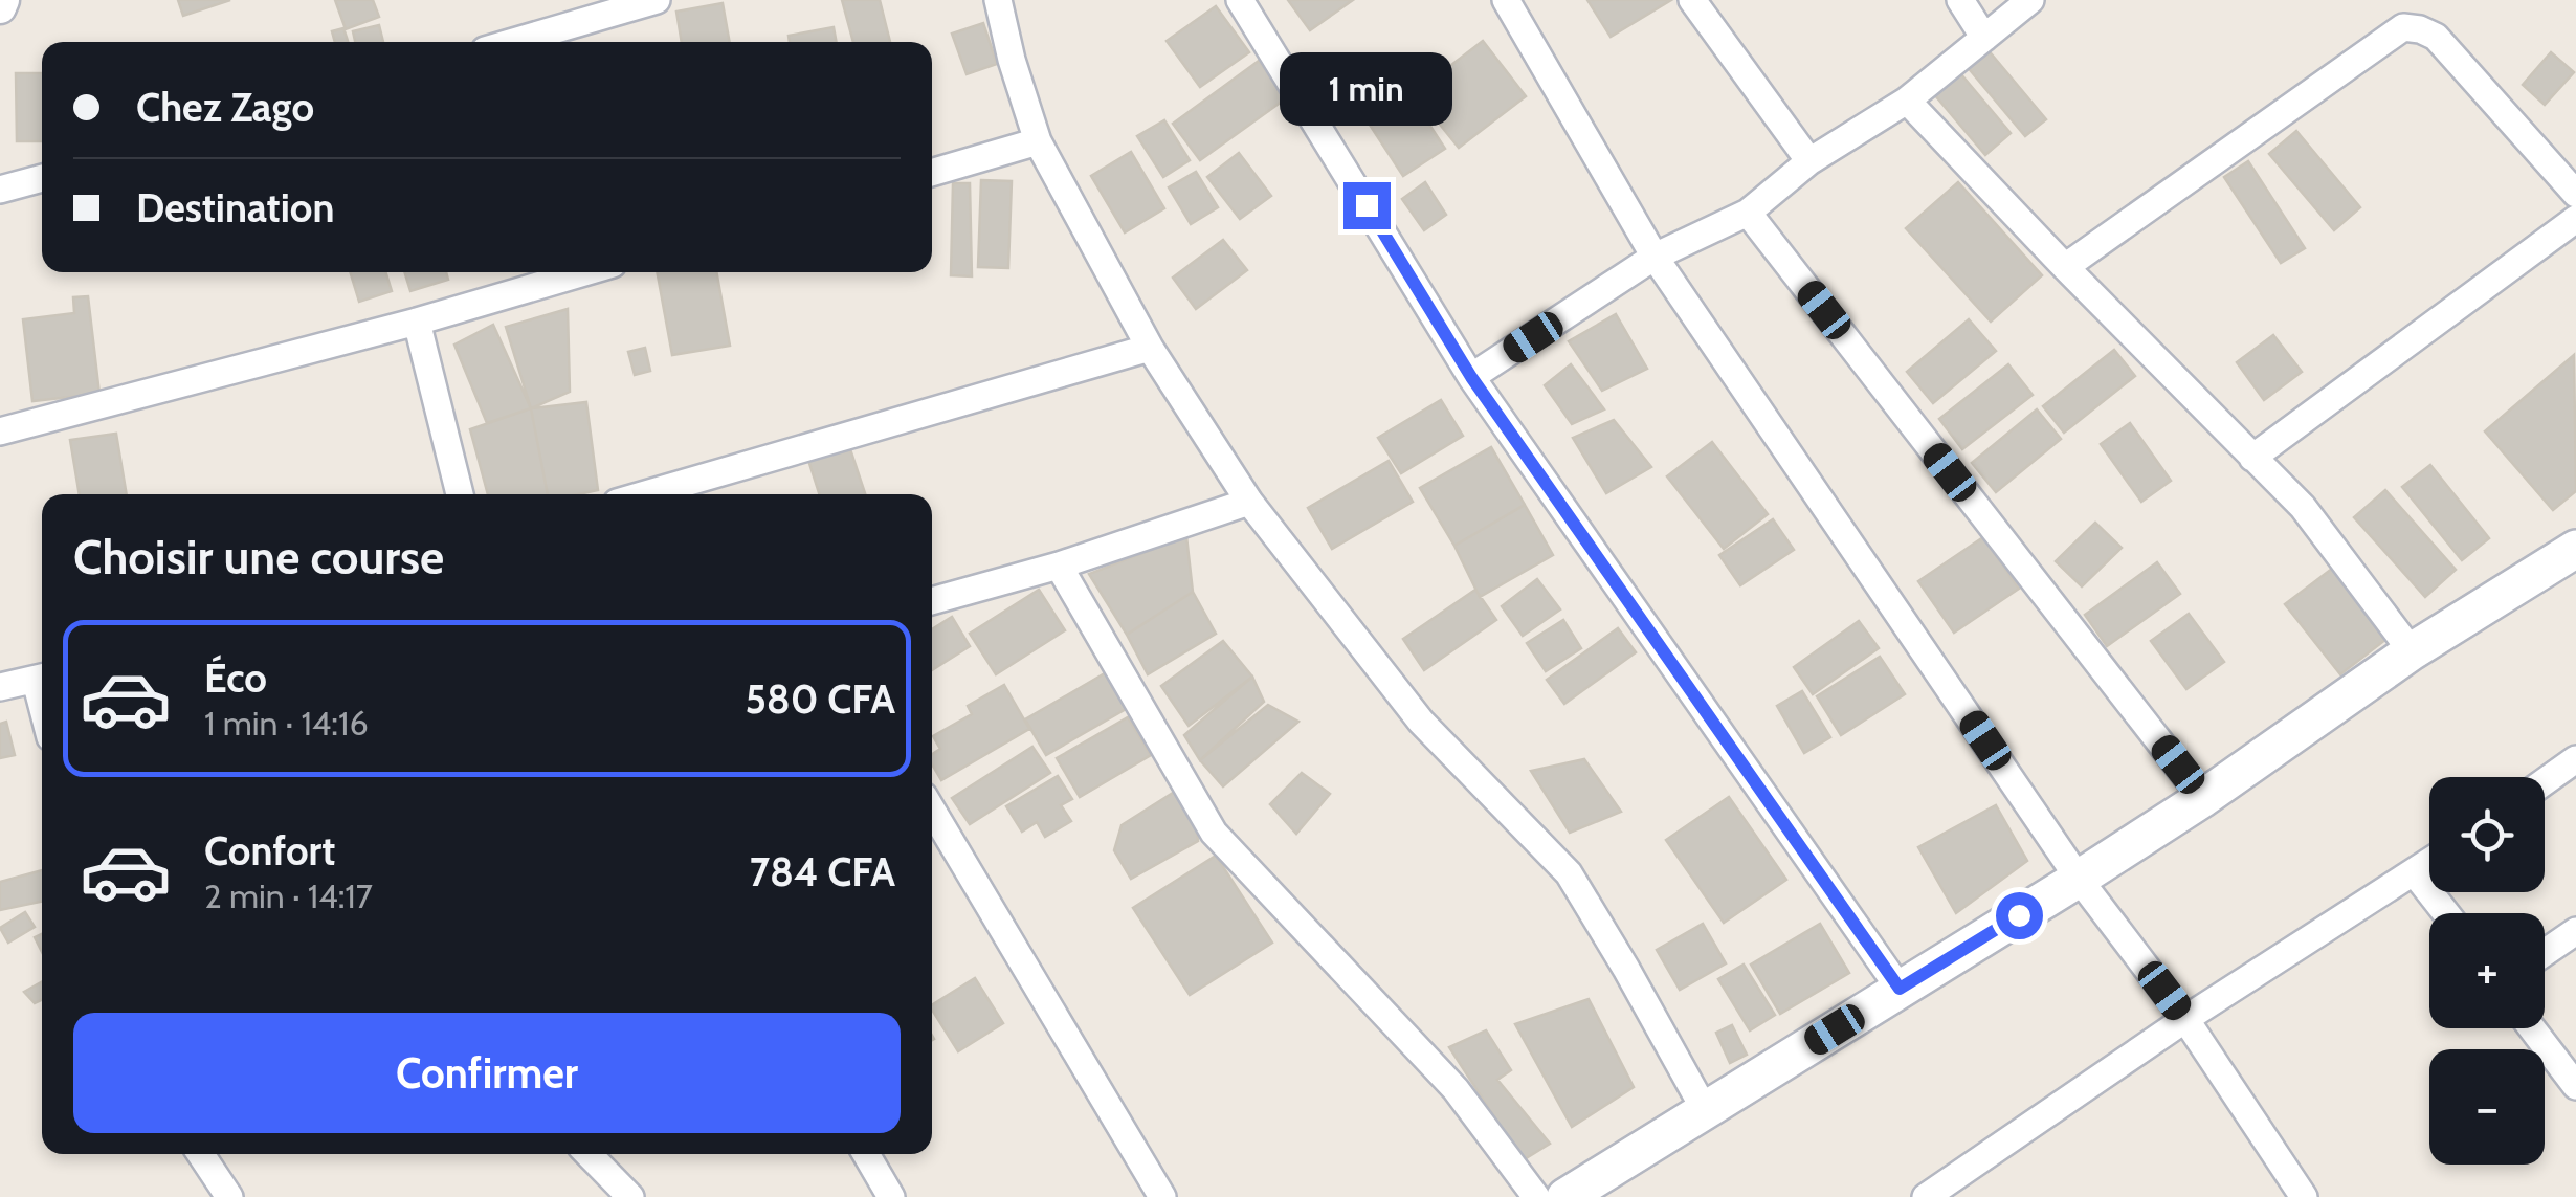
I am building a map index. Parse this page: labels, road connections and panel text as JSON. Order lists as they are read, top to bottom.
{
  "page": {
    "banner": ["Chez Zago", "Destination"],
    "bubble": "1 min",
    "heading": "Choisir une course",
    "list": [
      {
        "name": "Éco",
        "note": "1 min · 14:16",
        "value": "580 CFA"
      },
      {
        "name": "Confort",
        "note": "2 min · 14:17",
        "value": "784 CFA"
      }
    ],
    "map_buttons": ["+", "−"],
    "buttons": "Confirmer"
  }
}
